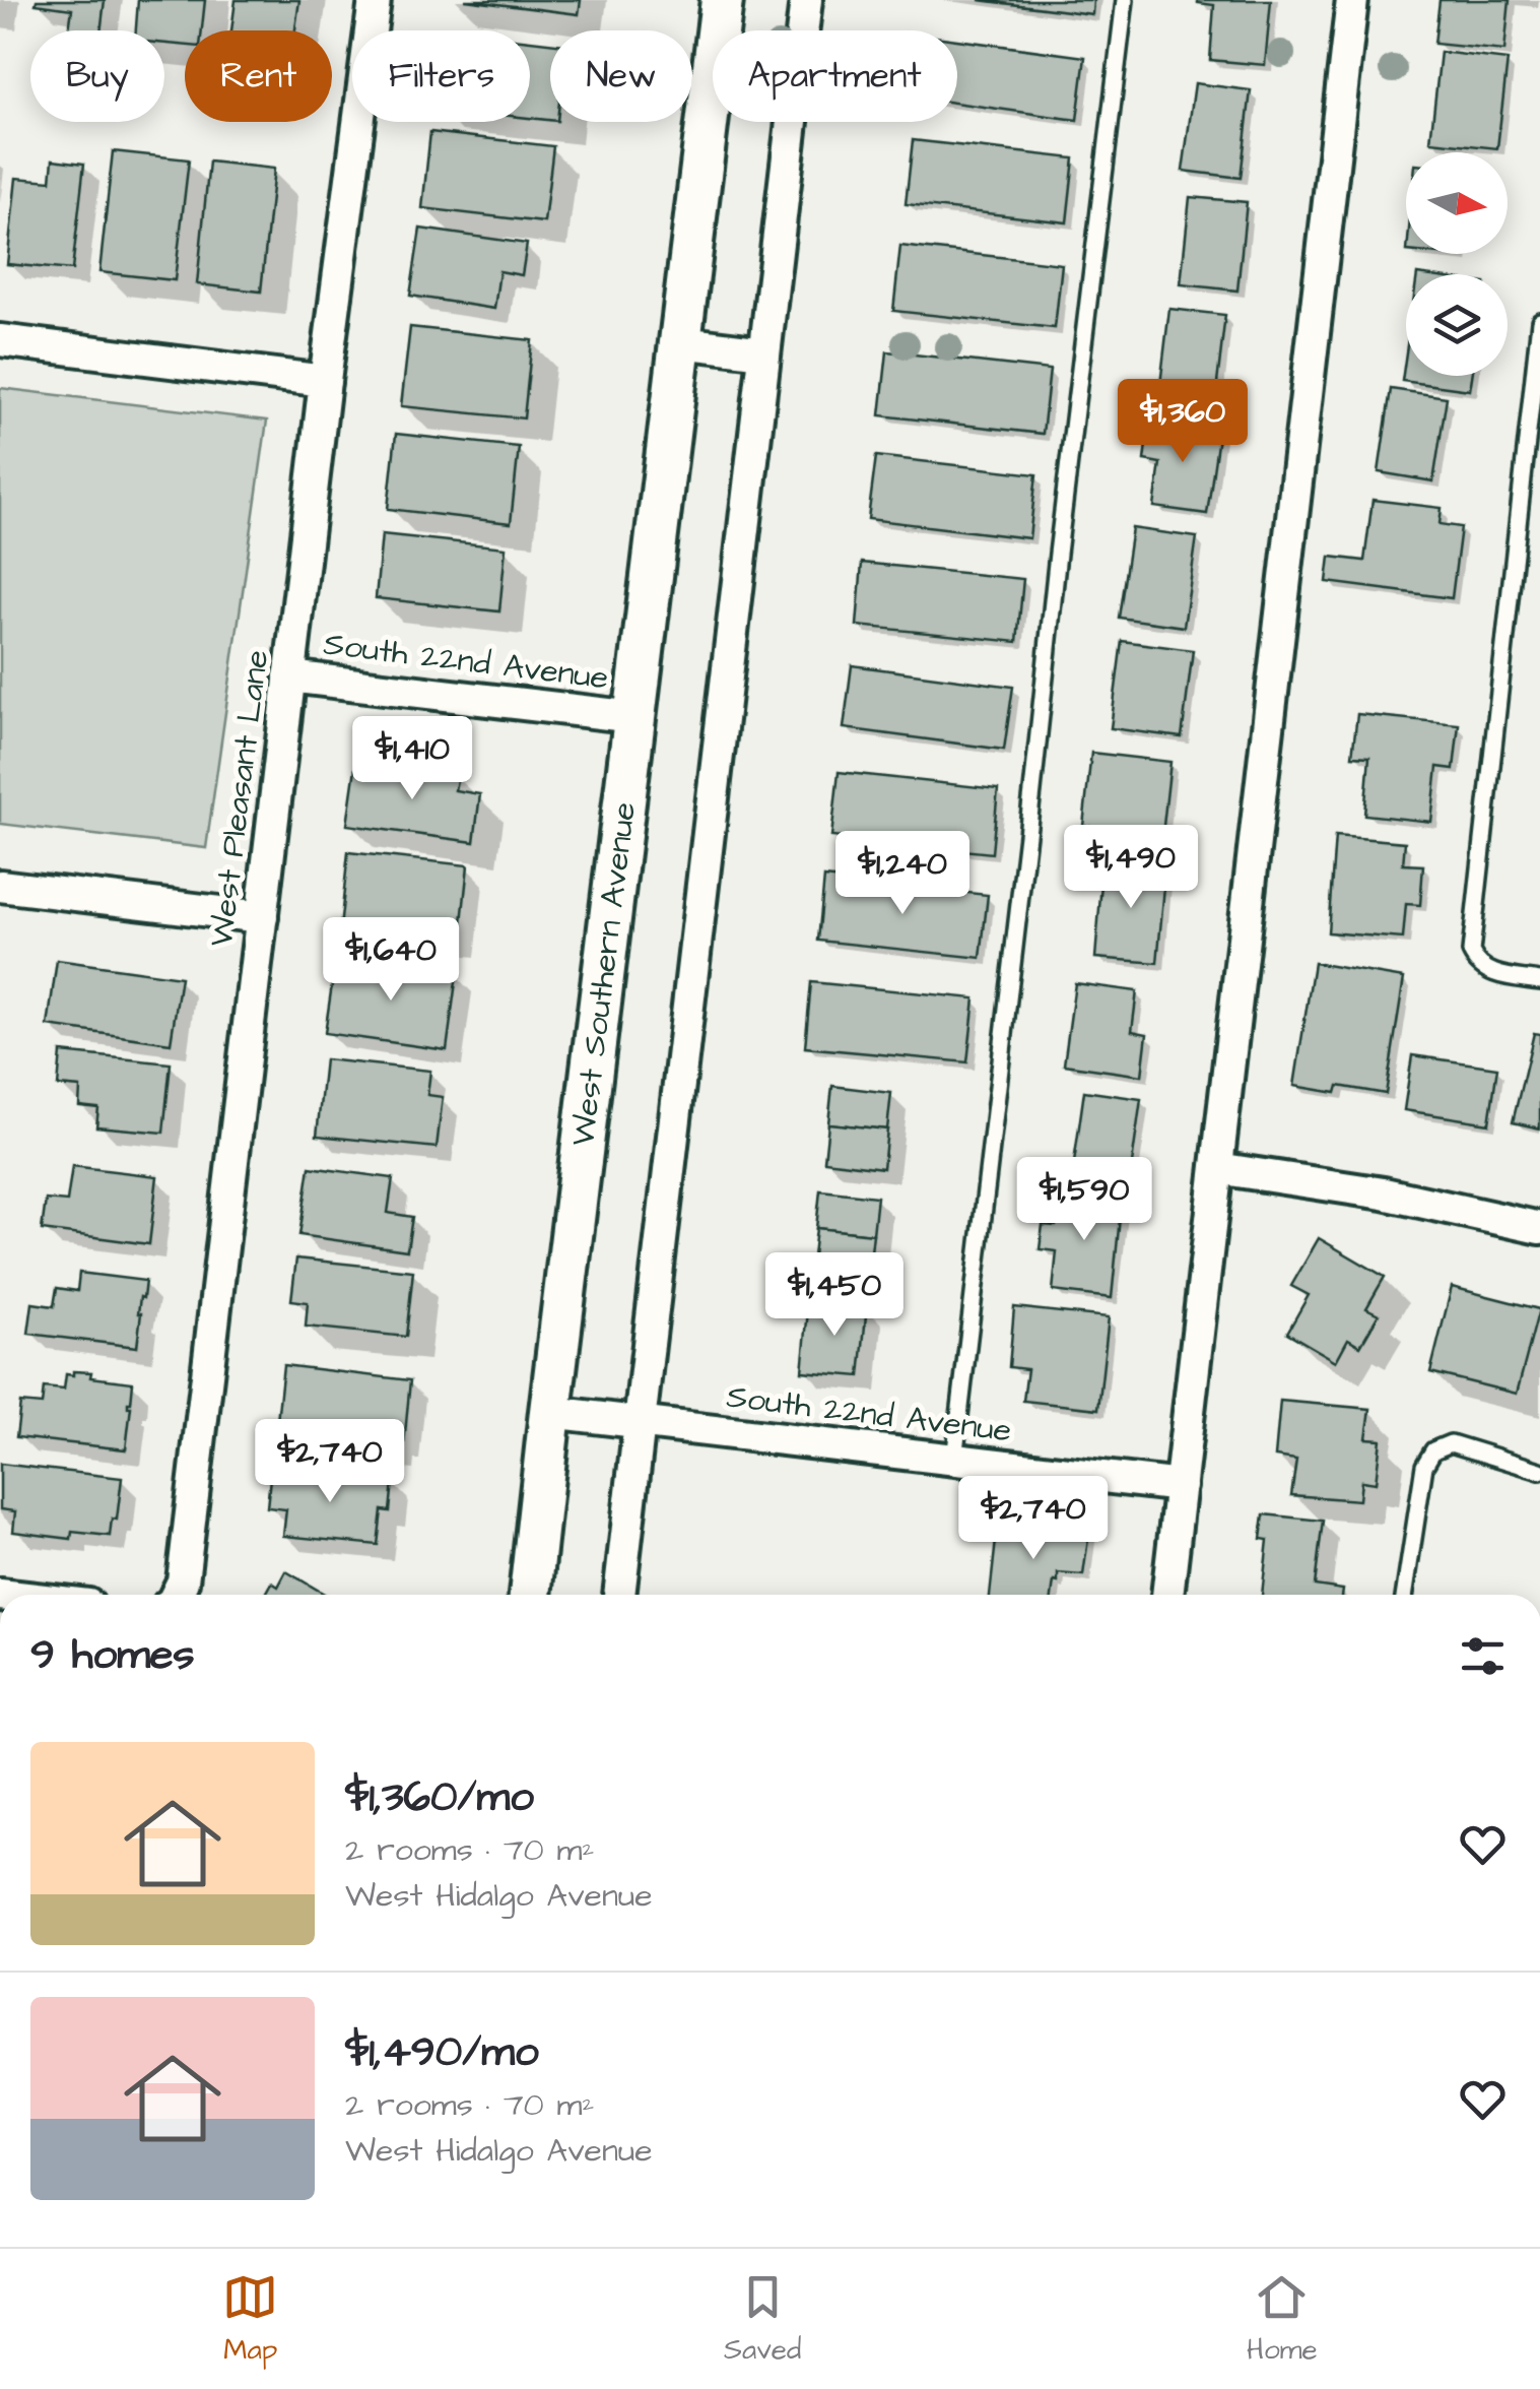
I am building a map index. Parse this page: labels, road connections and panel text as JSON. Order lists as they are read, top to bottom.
{
  "streets": {
    "main road": ["West Southern Avenue"],
    "street": ["South 22nd Avenue", "West Pleasant Lane"]
  },
  "crossings": [
    ["South 22nd Avenue", "West Pleasant Lane"],
    ["South 22nd Avenue", "West Southern Avenue"]
  ],
  "north": "right",
  "page": {
    "chip": [
      "Buy",
      "Rent",
      "Filters",
      "New",
      "Apartment"
    ],
    "price": [
      "$1,360",
      "$1,410",
      "$1,490",
      "$1,240",
      "$1,640",
      "$1,590",
      "$1,450",
      "$2,740",
      "$2,740"
    ],
    "heading": "9 homes",
    "list": [
      {
        "name": "$1,360/mo",
        "note": "2 rooms · 70 m² · West Hidalgo Avenue"
      },
      {
        "name": "$1,490/mo",
        "note": "2 rooms · 70 m² · West Hidalgo Avenue"
      }
    ],
    "tabs": ["Map", "Saved", "Home"]
  }
}
